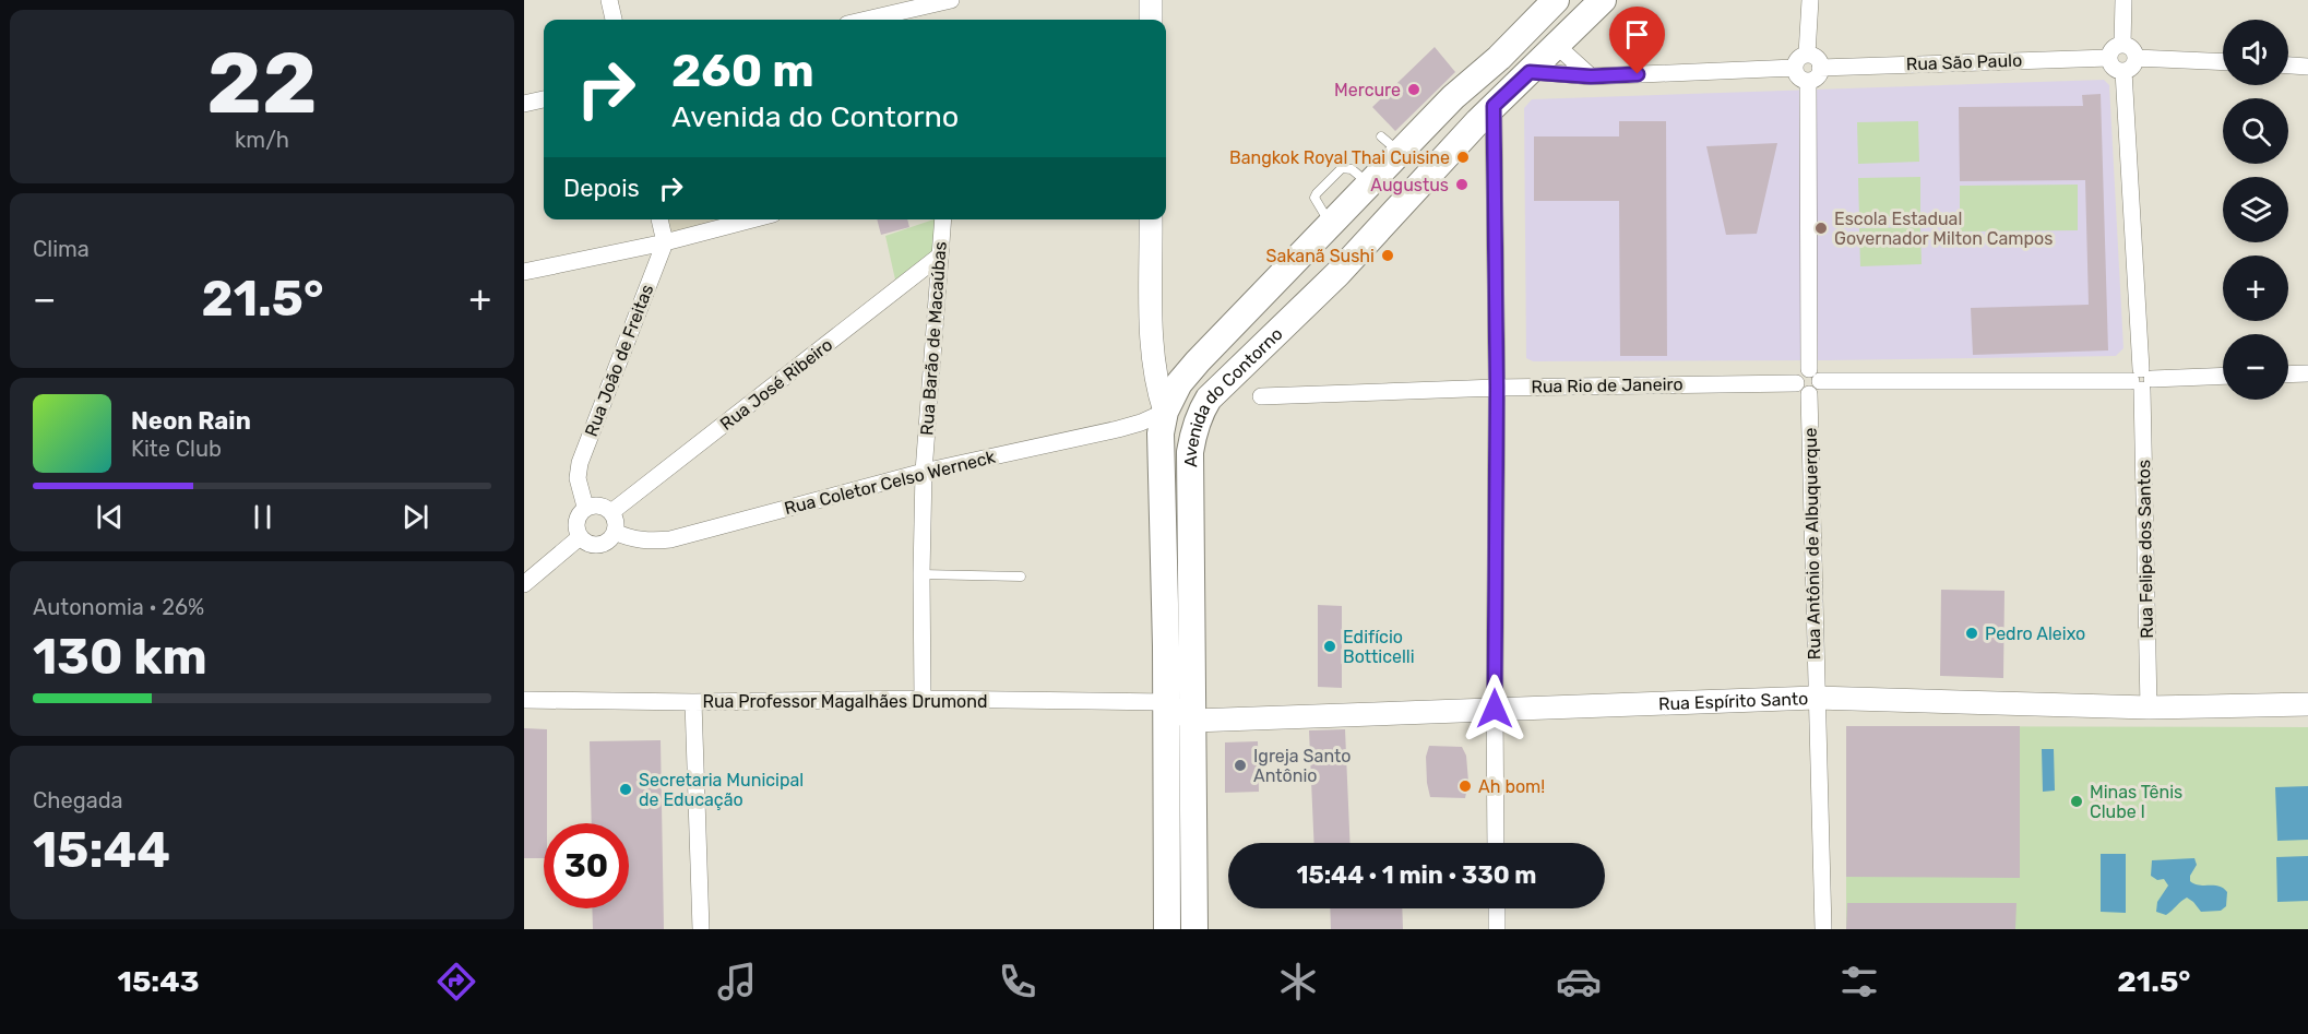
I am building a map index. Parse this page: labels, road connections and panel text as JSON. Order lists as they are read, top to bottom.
{
  "streets": {
    "main road": ["Avenida do Contorno"],
    "street": [
      "Rua São Paulo",
      "Rua Barão de Macaúbas",
      "Rua João de Freitas",
      "Rua José Ribeiro",
      "Rua Rio de Janeiro",
      "Rua Coletor Celso Werneck",
      "Rua Antônio de Albuquerque",
      "Rua Felipe dos Santos",
      "Rua Professor Magalhães Drumond",
      "Rua Espírito Santo"
    ]
  },
  "crossings": [
    ["Rua São Paulo", "Rua Felipe dos Santos"],
    ["Rua Barão de Macaúbas", "Rua José Ribeiro"],
    ["Rua Barão de Macaúbas", "Rua Coletor Celso Werneck"],
    ["Rua Barão de Macaúbas", "Rua Professor Magalhães Drumond"],
    ["Rua João de Freitas", "Rua José Ribeiro"],
    ["Rua João de Freitas", "Rua Coletor Celso Werneck"],
    ["Rua José Ribeiro", "Rua Coletor Celso Werneck"],
    ["Rua Rio de Janeiro", "Rua Antônio de Albuquerque"],
    ["Avenida do Contorno", "Rua Coletor Celso Werneck"],
    ["Avenida do Contorno", "Rua Professor Magalhães Drumond"],
    ["Avenida do Contorno", "Rua Espírito Santo"],
    ["Rua Antônio de Albuquerque", "Rua Espírito Santo"],
    ["Rua Felipe dos Santos", "Rua Espírito Santo"]
  ],
  "places": [
    "Mercure",
    "Bangkok Royal Thai Cuisine",
    "Augustus",
    "Escola Estadual Governador Milton Campos",
    "Sakanã Sushi",
    "Pedro Aleixo",
    "Edifício Botticelli",
    "Igreja Santo Antônio",
    "Ah bom!",
    "Secretaria Municipal de Educação",
    "Minas Tênis Clube I"
  ],
  "page": {
    "tile": [
      ["22", "km/h"],
      "Clima",
      ["Autonomia · 26%", "130 km"],
      ["Chegada", "15:44"]
    ],
    "map_buttons": ["+", "−"],
    "turn": ["260 m", "Avenida do Contorno"],
    "then": "Depois",
    "heat": ["−", "21.5°", "+"],
    "song": ["Neon Rain", "Kite Club"],
    "limit": "30",
    "trip": "15:44 · 1 min · 330 m",
    "tabs": ["15:43", "21.5°"]
  }
}
